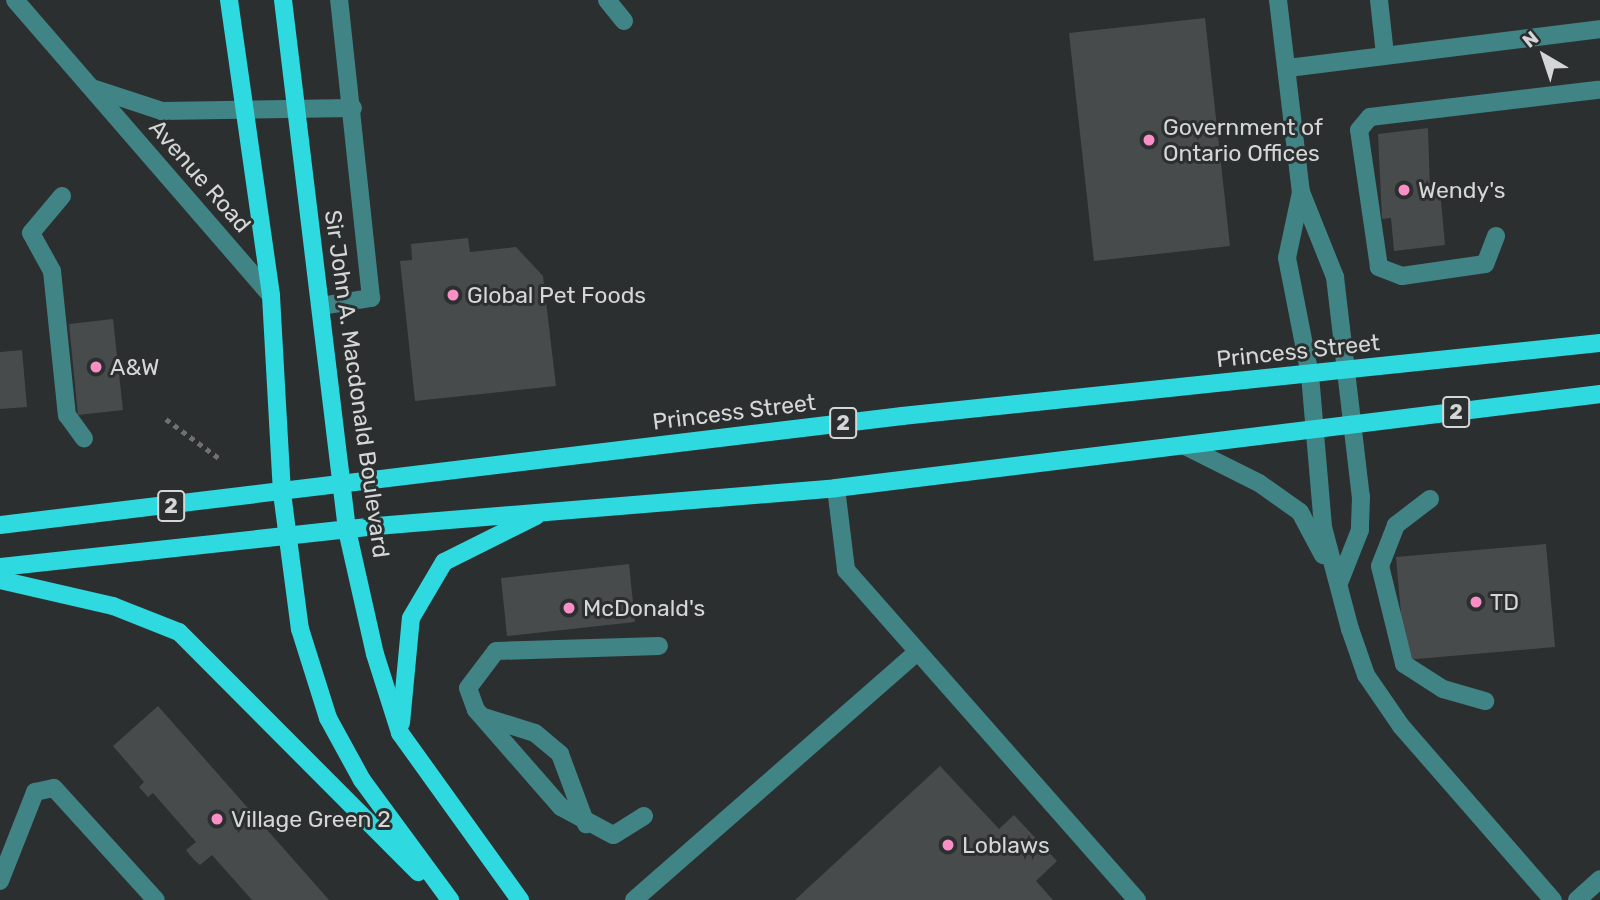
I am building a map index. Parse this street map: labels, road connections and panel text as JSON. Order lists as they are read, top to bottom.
{
  "streets": {
    "main road": ["Princess Street", "Sir John A. Macdonald Boulevard", "2"],
    "street": ["Avenue Road"]
  },
  "crossings": [
    ["Avenue Road", "Sir John A. Macdonald Boulevard"],
    ["Princess Street", "Sir John A. Macdonald Boulevard"],
    ["Sir John A. Macdonald Boulevard", "2"]
  ],
  "places": [
    "Government of Ontario Offices",
    "Wendy's",
    "Global Pet Foods",
    "A&W",
    "TD",
    "McDonald's",
    "Village Green 2",
    "Loblaws"
  ],
  "north": "top left"
}
